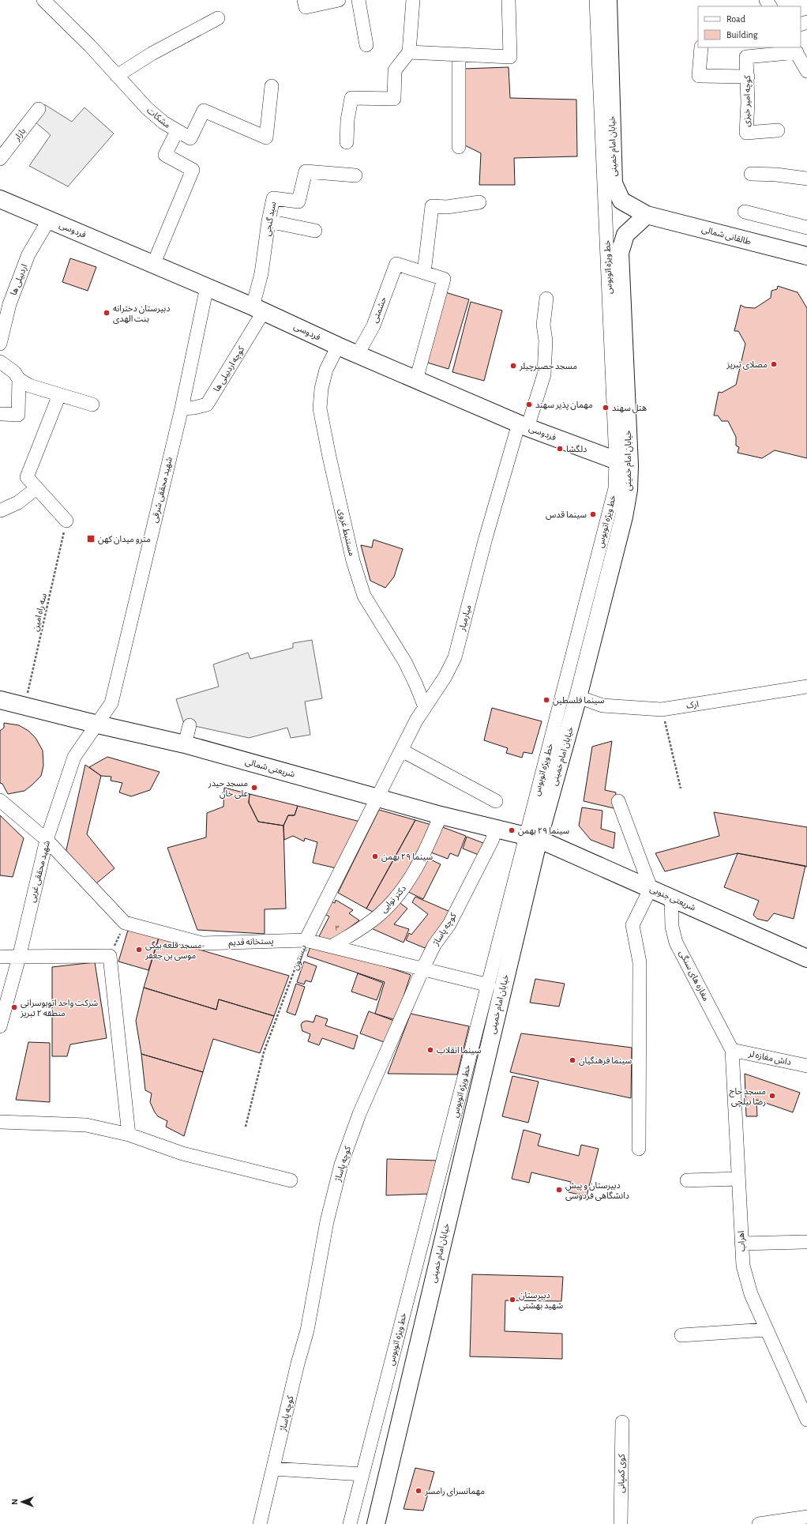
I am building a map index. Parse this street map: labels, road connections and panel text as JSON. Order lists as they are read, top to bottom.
{
  "streets": {
    "main road": [
      "خیابان امام خمینی",
      "فردوسی",
      "طالقانی شمالی",
      "شریعتی شمالی",
      "شریعتی جنوبی"
    ],
    "street": [
      "کوچه امیر خیزی",
      "مشکات",
      "بازار",
      "سید گنجی",
      "خط ویژه اتوبوس",
      "اردبیلی ها",
      "حشمتی",
      "کوچه اردبیلی ها",
      "شهید محققی شرقی",
      "مستنبط غروی",
      "میارمیار",
      "ارک",
      "شهید محققی غربی",
      "دکتر نوایی",
      "کوچه پاساژ",
      "پستخانه قدیم",
      "بیستون",
      "مغازه های سنگی",
      "داش مغازه لر",
      "اهراب",
      "کوی کمپانی"
    ],
    "path": ["سه راه امین"]
  },
  "crossings": [
    ["مشکات", "فردوسی"],
    ["خیابان امام خمینی", "فردوسی"],
    ["خیابان امام خمینی", "طالقانی شمالی"],
    ["خیابان امام خمینی", "خط ویژه اتوبوس"],
    ["خیابان امام خمینی", "ارک"],
    ["خیابان امام خمینی", "شریعتی شمالی"],
    ["خیابان امام خمینی", "شریعتی جنوبی"],
    ["سید گنجی", "فردوسی"],
    ["سید گنجی", "کوچه اردبیلی ها"],
    ["فردوسی", "خط ویژه اتوبوس"],
    ["فردوسی", "اردبیلی ها"],
    ["فردوسی", "حشمتی"],
    ["فردوسی", "کوچه اردبیلی ها"],
    ["فردوسی", "شهید محققی شرقی"],
    ["فردوسی", "مستنبط غروی"],
    ["فردوسی", "میارمیار"],
    ["خط ویژه اتوبوس", "شریعتی شمالی"],
    ["خط ویژه اتوبوس", "شریعتی جنوبی"],
    ["خط ویژه اتوبوس", "پستخانه قدیم"],
    ["کوچه اردبیلی ها", "شهید محققی شرقی"],
    ["شهید محققی شرقی", "شریعتی شمالی"],
    ["شهید محققی شرقی", "شهید محققی غربی"],
    ["مستنبط غروی", "میارمیار"],
    ["سه راه امین", "شریعتی شمالی"],
    ["میارمیار", "شریعتی شمالی"],
    ["میارمیار", "بیستون"],
    ["شریعتی شمالی", "شهید محققی غربی"],
    ["شریعتی شمالی", "شریعتی جنوبی"],
    ["شریعتی شمالی", "دکتر نوایی"],
    ["شریعتی شمالی", "کوچه پاساژ"],
    ["شریعتی شمالی", "بیستون"],
    ["شریعتی جنوبی", "مغازه های سنگی"],
    ["دکتر نوایی", "پستخانه قدیم"],
    ["کوچه پاساژ", "پستخانه قدیم"],
    ["پستخانه قدیم", "بیستون"],
    ["مغازه های سنگی", "داش مغازه لر"],
    ["مغازه های سنگی", "اهراب"],
    ["داش مغازه لر", "اهراب"]
  ],
  "places": {
    "other": [
      "دبیرستان دخترانه بنت الهدی",
      "مصلای تبریز",
      "مسجد حصیرچیلر",
      "مهمان پذیر سهند",
      "هتل سهند",
      "دلگشا",
      "سینما قدس",
      "سینما فلسطین",
      "مسجد حیدر علی خان",
      "سینما ٢٩ بهمن",
      "سینما ۲۹ بهمن",
      "مسجد قلعه بیگی- موسی بن جعفر",
      "شرکت واحد اتوبوسرانی منطقه ۲ تبریز",
      "سینما انقلاب",
      "سینما فرهنگیان",
      "مسجد حاج رضا نیلچی",
      "دبیرستان و پیش دانشگاهی فردوسی",
      "دبیرستان شهید بهشتی",
      "مهمانسرای رامسر"
    ],
    "transit": ["مترو میدان کهن"]
  },
  "house_numbers": ["۳"],
  "legend": ["Road", "Building"],
  "north": "left"
}
